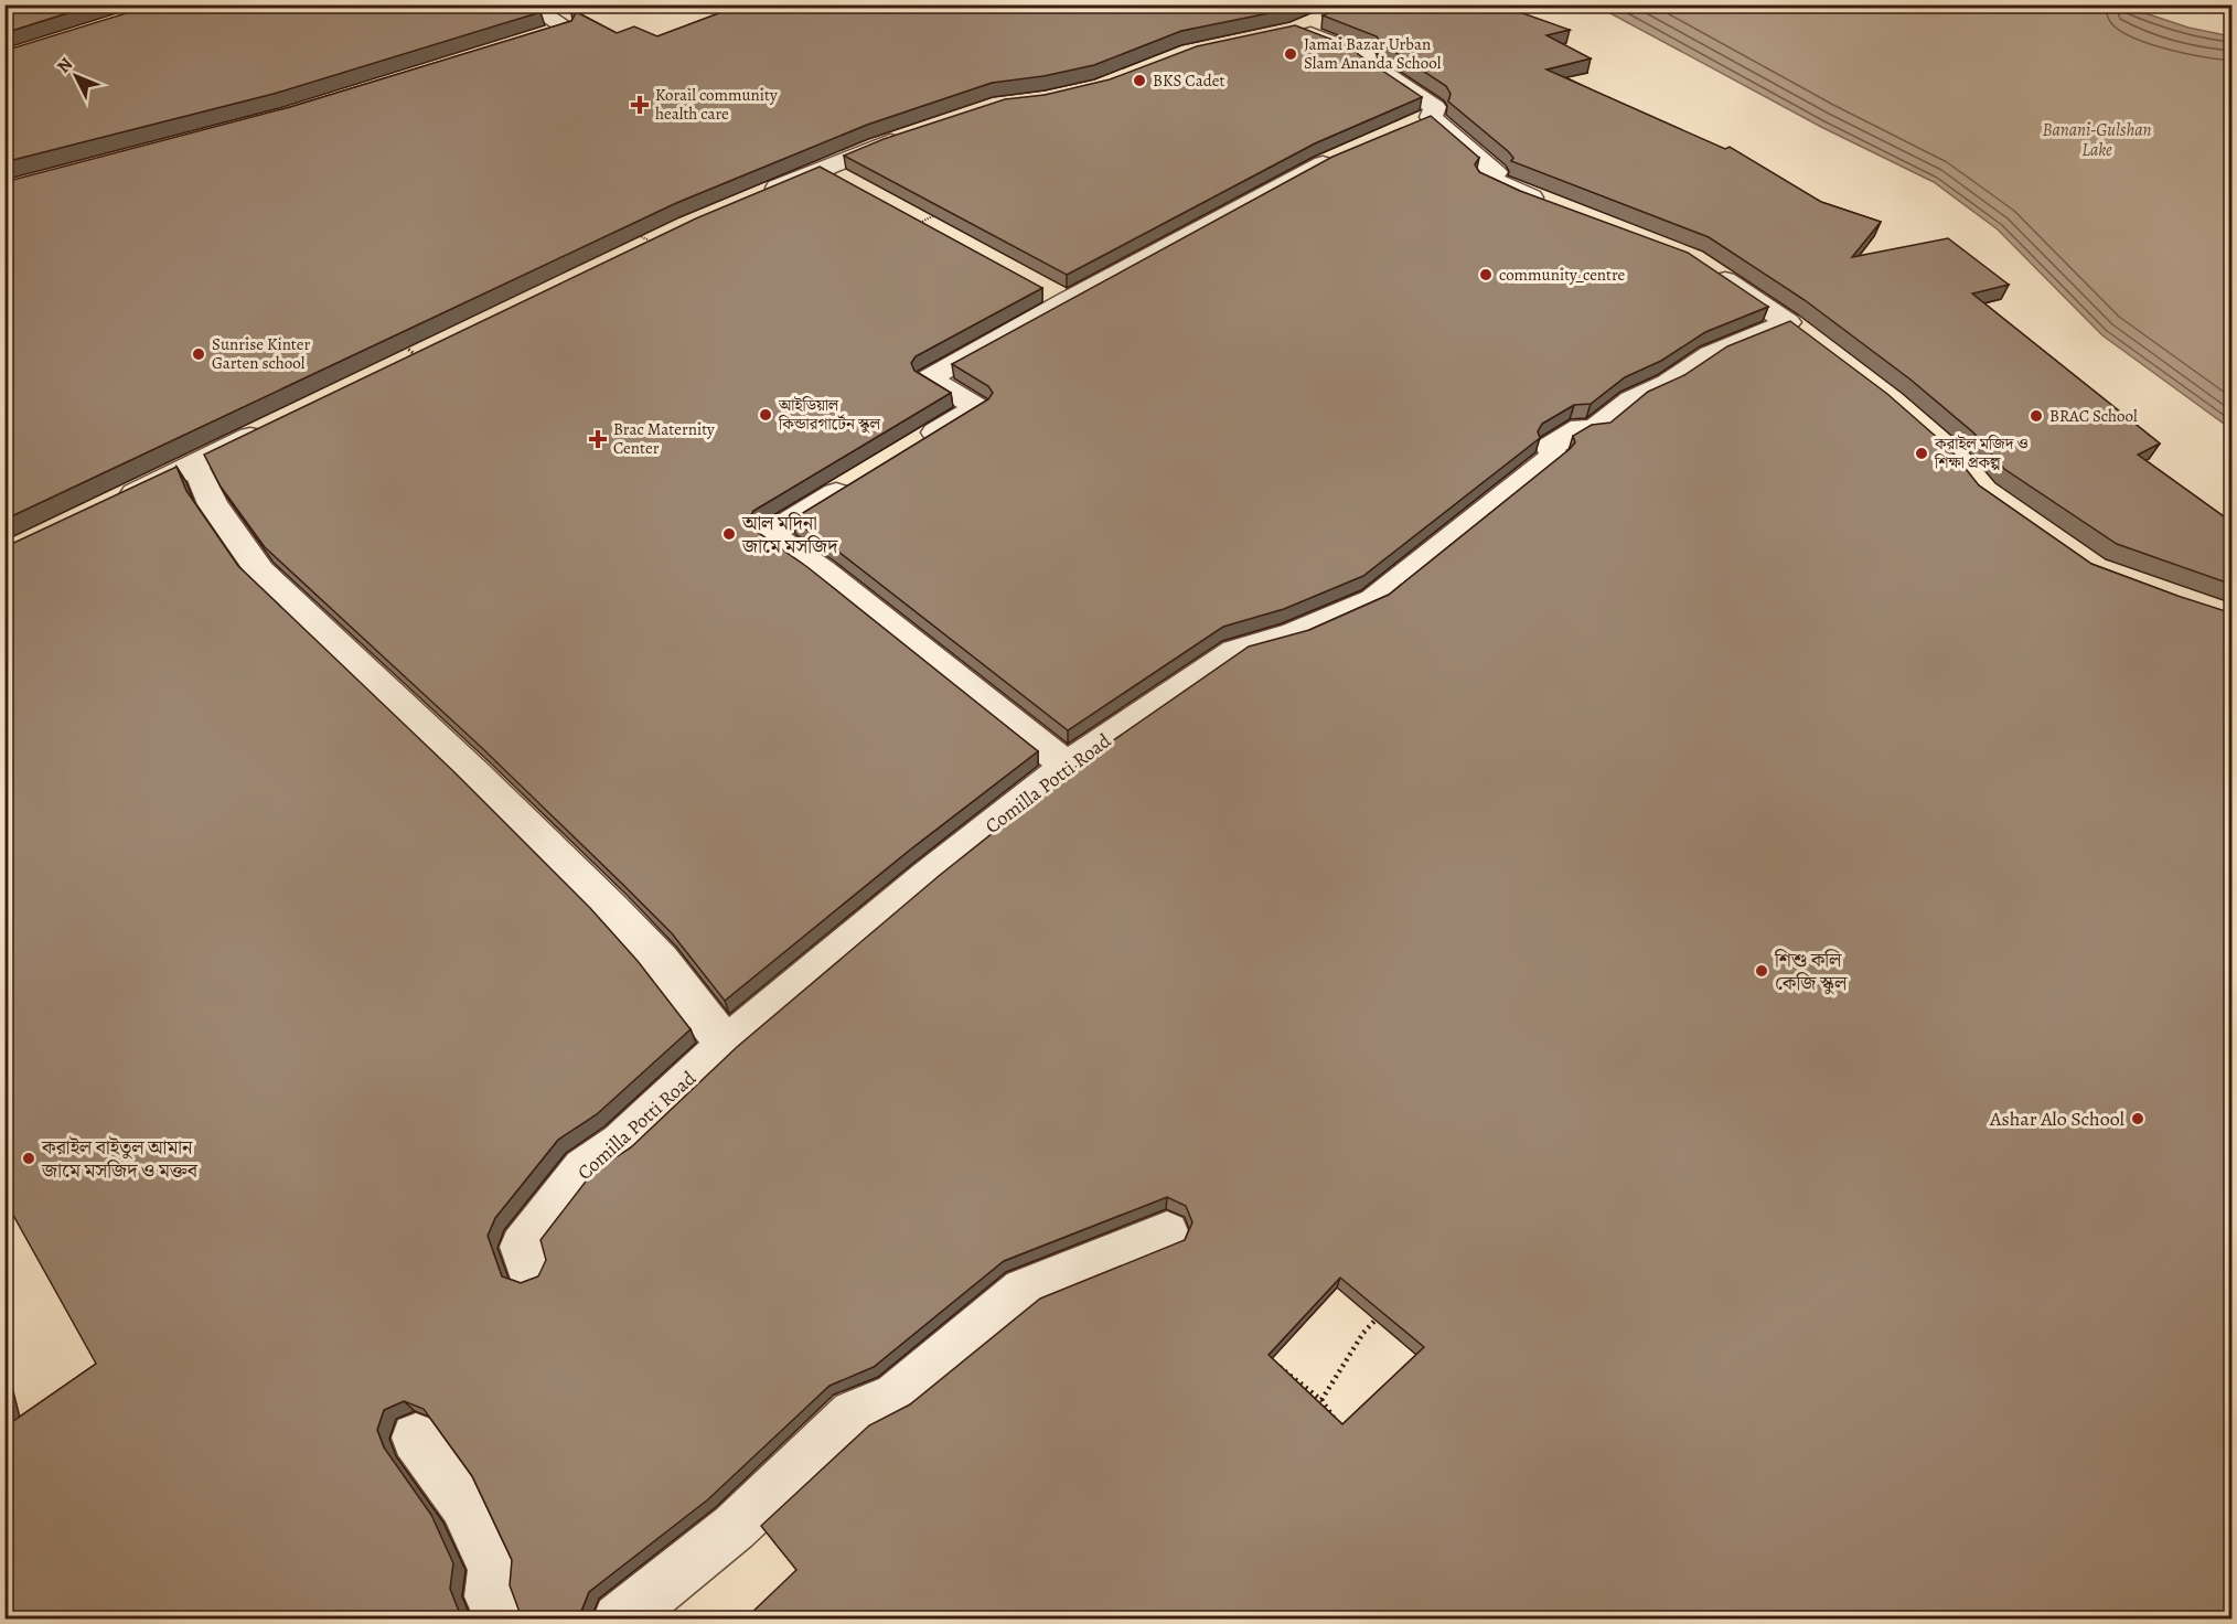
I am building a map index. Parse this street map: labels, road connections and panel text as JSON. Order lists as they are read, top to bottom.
{
  "streets": {
    "street": ["Comilla Potti Road"]
  },
  "water": ["Banani-Gulshan Lake"],
  "places": {
    "other": [
      "Jamai Bazar Urban Slam Ananda School",
      "BKS Cadet",
      "community_centre",
      "Sunrise Kinter Garten school",
      "আইডিয়াল কিন্ডারগার্টেন স্কুল",
      "BRAC School",
      "করাইল মজিদ ও শিক্ষা প্রকল্প",
      "আল মদিনা জামে মসজিদ",
      "শিশু কলি কেজি স্কুল",
      "Ashar Alo School",
      "করাইল বাইতুল আমান জামে মসজিদ ও মক্তব"
    ],
    "health": ["Korail community health care", "Brac Maternity Center"]
  },
  "north": "top left"
}
